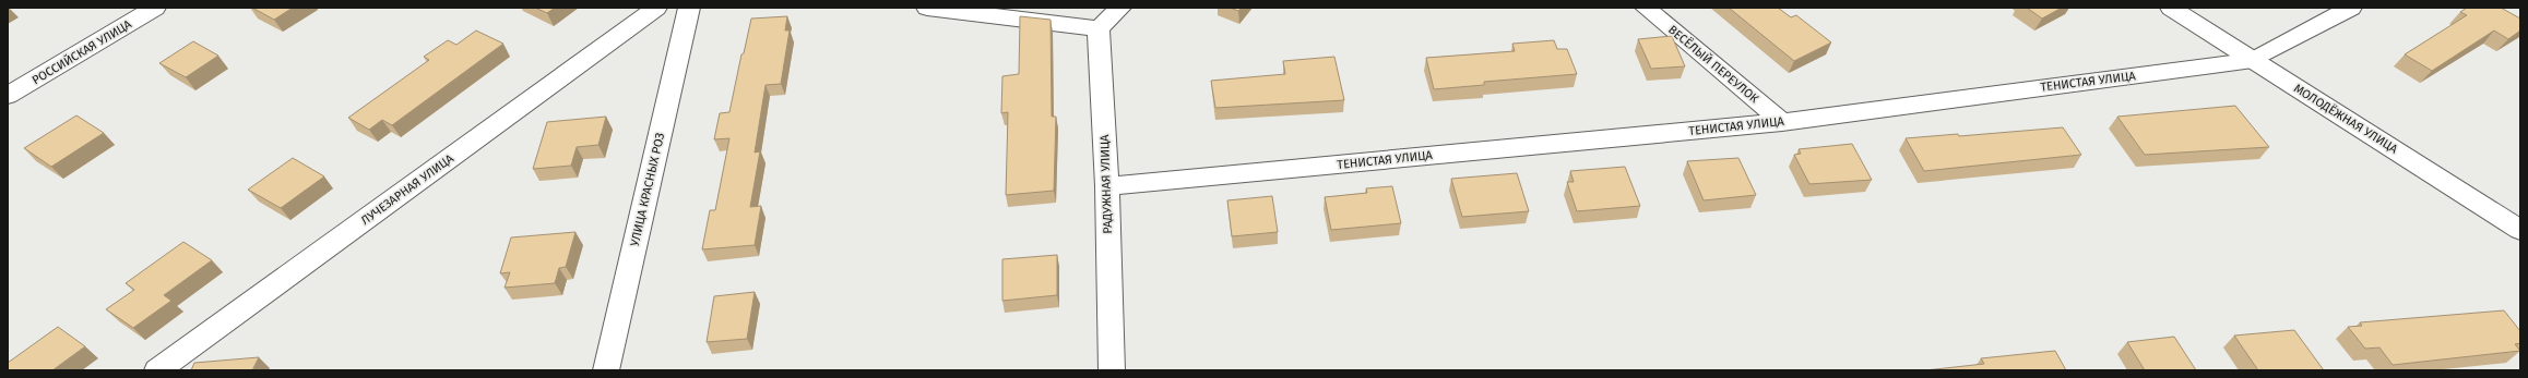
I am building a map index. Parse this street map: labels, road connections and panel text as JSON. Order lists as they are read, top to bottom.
{
  "streets": {
    "street": [
      "РОССИЙСКАЯ УЛИЦА",
      "ВЕСЁЛЫЙ ПЕРЕУЛОК",
      "ТЕНИСТАЯ УЛИЦА",
      "МОЛОДЁЖНАЯ УЛИЦА",
      "РАДУЖНАЯ УЛИЦА",
      "ЛУЧЕЗАРНАЯ УЛИЦА",
      "УЛИЦА КРАСНЫХ РОЗ"
    ]
  },
  "crossings": [
    ["ВЕСЁЛЫЙ ПЕРЕУЛОК", "ТЕНИСТАЯ УЛИЦА"],
    ["ТЕНИСТАЯ УЛИЦА", "МОЛОДЁЖНАЯ УЛИЦА"],
    ["ТЕНИСТАЯ УЛИЦА", "РАДУЖНАЯ УЛИЦА"]
  ]
}
